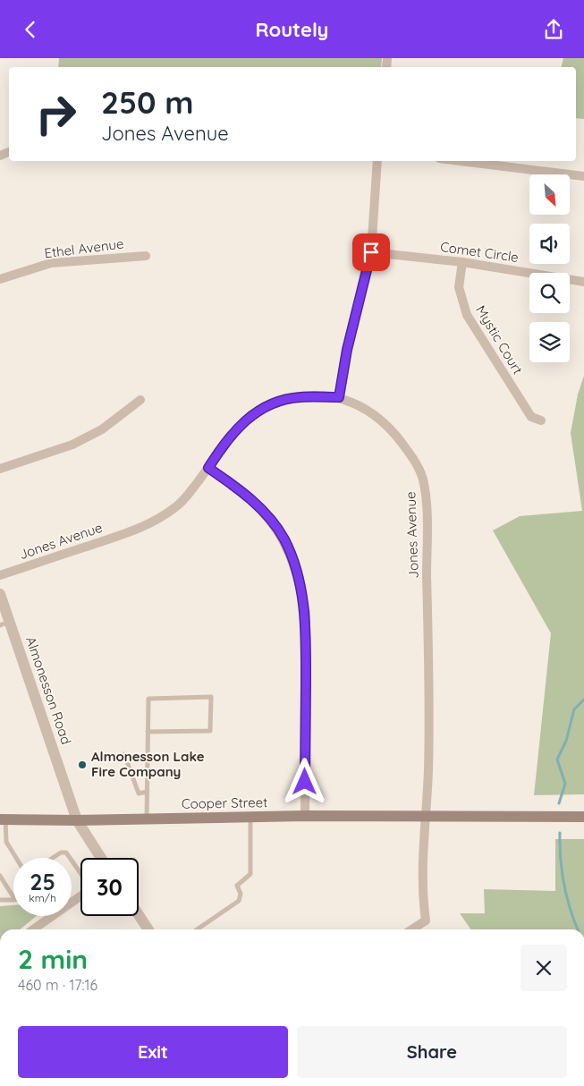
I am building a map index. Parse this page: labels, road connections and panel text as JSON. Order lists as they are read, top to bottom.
{
  "streets": {
    "main road": ["Cooper Street"],
    "street": [
      "Ethel Avenue",
      "Comet Circle",
      "Mystic Court",
      "Jones Avenue",
      "Almonesson Road"
    ]
  },
  "crossings": [
    ["Comet Circle", "Mystic Court"],
    ["Jones Avenue", "Cooper Street"],
    ["Almonesson Road", "Cooper Street"]
  ],
  "places": ["Almonesson Lake Fire Company"],
  "north": "bottom right",
  "page": {
    "header": "Routely",
    "turn": ["250 m", "Jones Avenue"],
    "speed": "25 km/h",
    "limit": "30",
    "heading": ["2 min", "460 m · 17:16"],
    "buttons": ["Exit", "Share"]
  }
}
